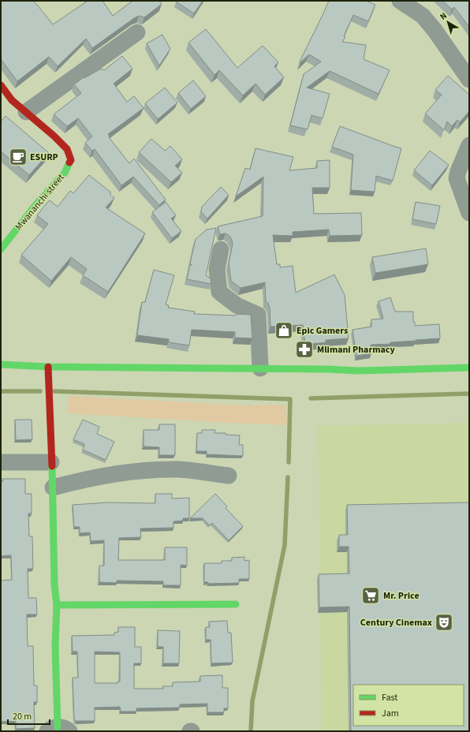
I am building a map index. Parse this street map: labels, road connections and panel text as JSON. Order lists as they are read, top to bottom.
{
  "streets": {
    "street": ["Mwananchi street"]
  },
  "places": {
    "cafe": ["ESURP"],
    "shop": ["Epic Gamers"],
    "pharmacy": ["Mlimani Pharmacy"],
    "supermarket": ["Mr. Price"],
    "theatre": ["Century Cinemax"]
  },
  "legend": ["Fast", "Jam"],
  "scale_bar": "20 m",
  "north": "top left"
}
